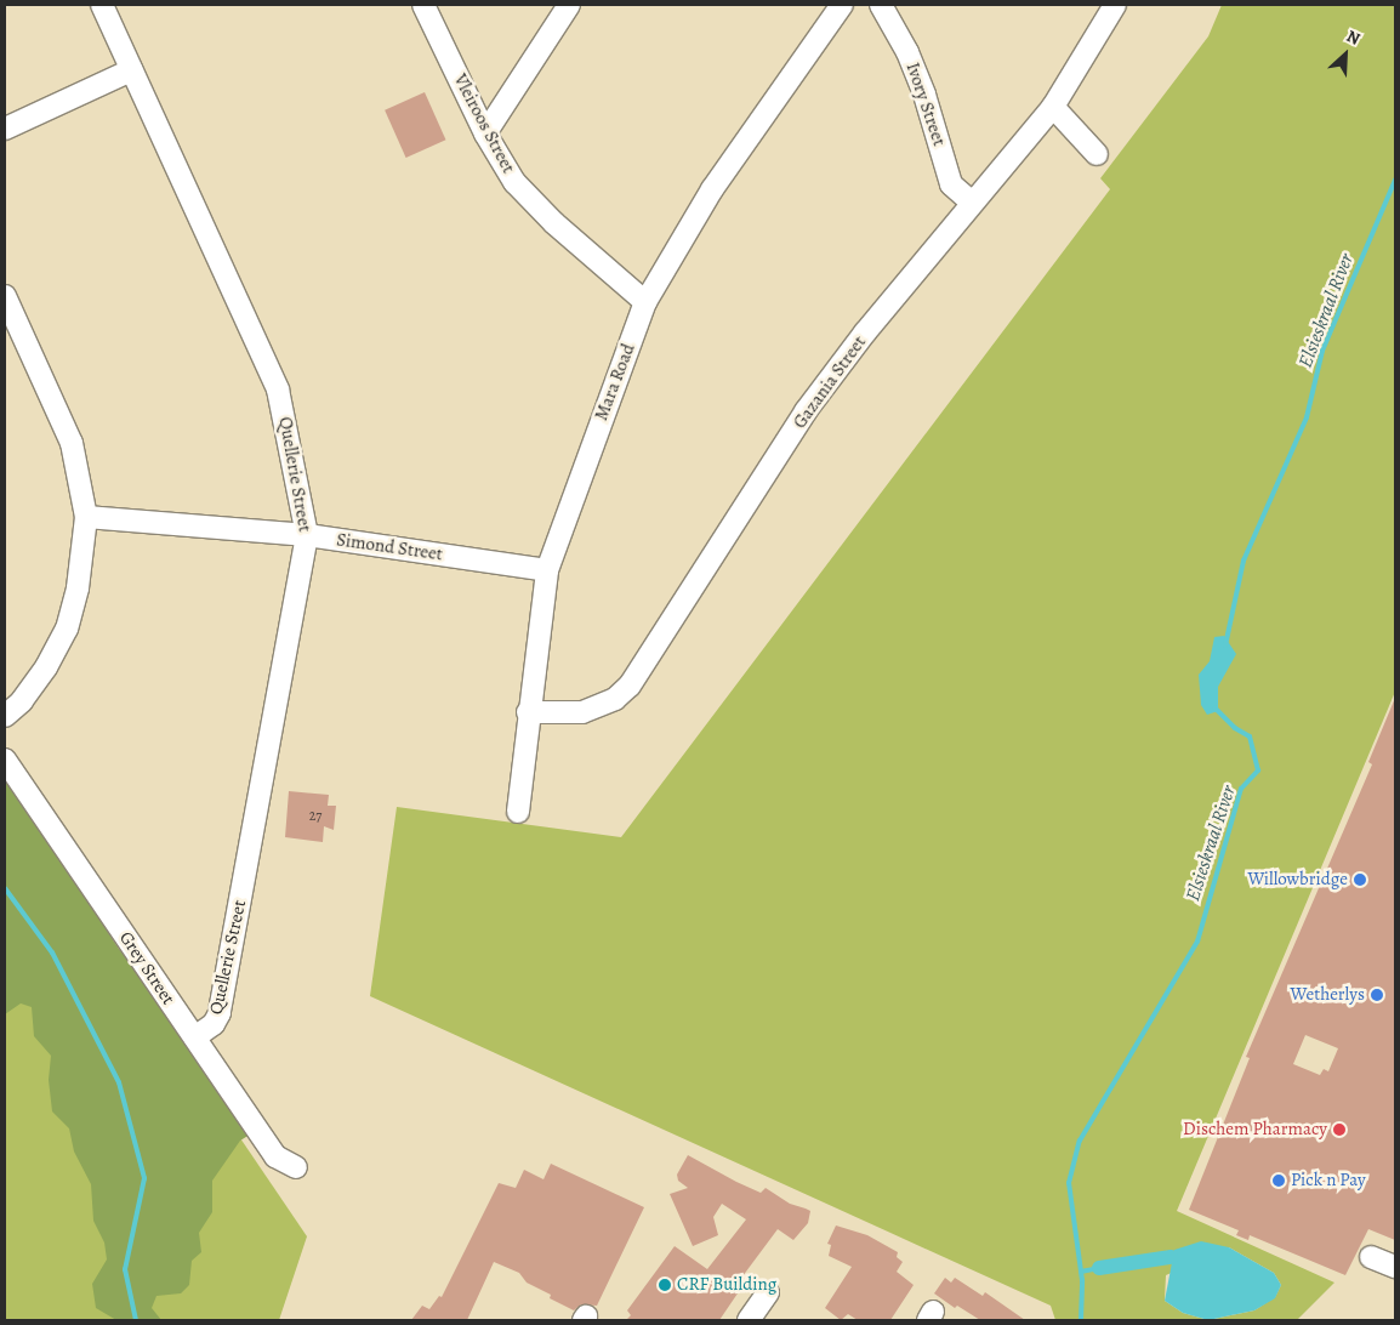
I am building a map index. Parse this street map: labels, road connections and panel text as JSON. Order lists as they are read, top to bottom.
{
  "streets": {
    "street": [
      "Ivory Street",
      "Vleiroos Street",
      "Mara Road",
      "Gazania Street",
      "Quellerie Street",
      "Simond Street",
      "Grey Street"
    ]
  },
  "crossings": [
    ["Ivory Street", "Gazania Street"],
    ["Vleiroos Street", "Mara Road"],
    ["Mara Road", "Gazania Street"],
    ["Mara Road", "Simond Street"],
    ["Quellerie Street", "Simond Street"],
    ["Quellerie Street", "Grey Street"]
  ],
  "water": ["Elsieskraal River"],
  "places": [
    "Willowbridge",
    "Wetherlys",
    "Dischem Pharmacy",
    "Pick n Pay",
    "CRF Building"
  ],
  "house_numbers": ["27"],
  "north": "top right"
}
